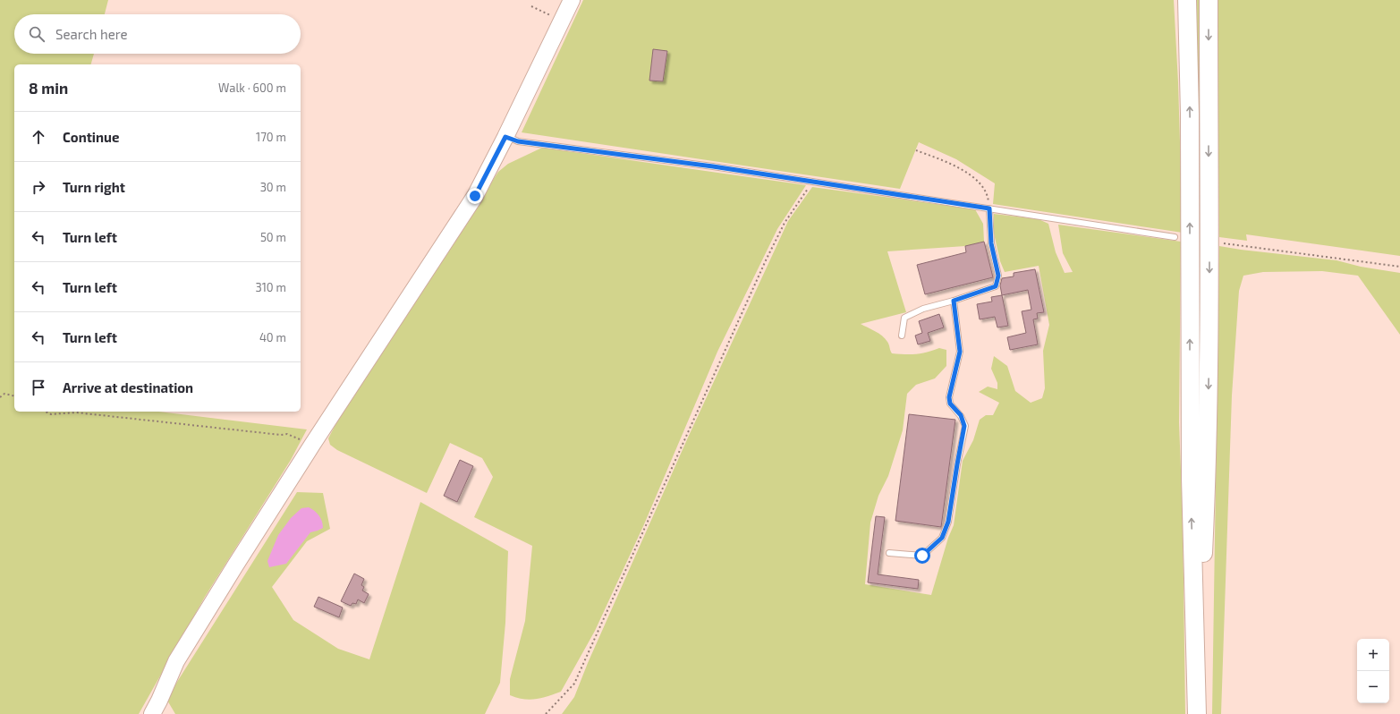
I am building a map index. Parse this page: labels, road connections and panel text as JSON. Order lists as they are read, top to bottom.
{
  "page": {
    "search": "Search here",
    "heading": ["8 min", "Walk · 600 m"],
    "list": [
      ["Continue", "170 m"],
      ["Turn right", "30 m"],
      ["Turn left", "50 m"],
      ["Turn left", "310 m"],
      ["Turn left", "40 m"],
      "Arrive at destination"
    ],
    "map_buttons": ["+", "−"]
  }
}
